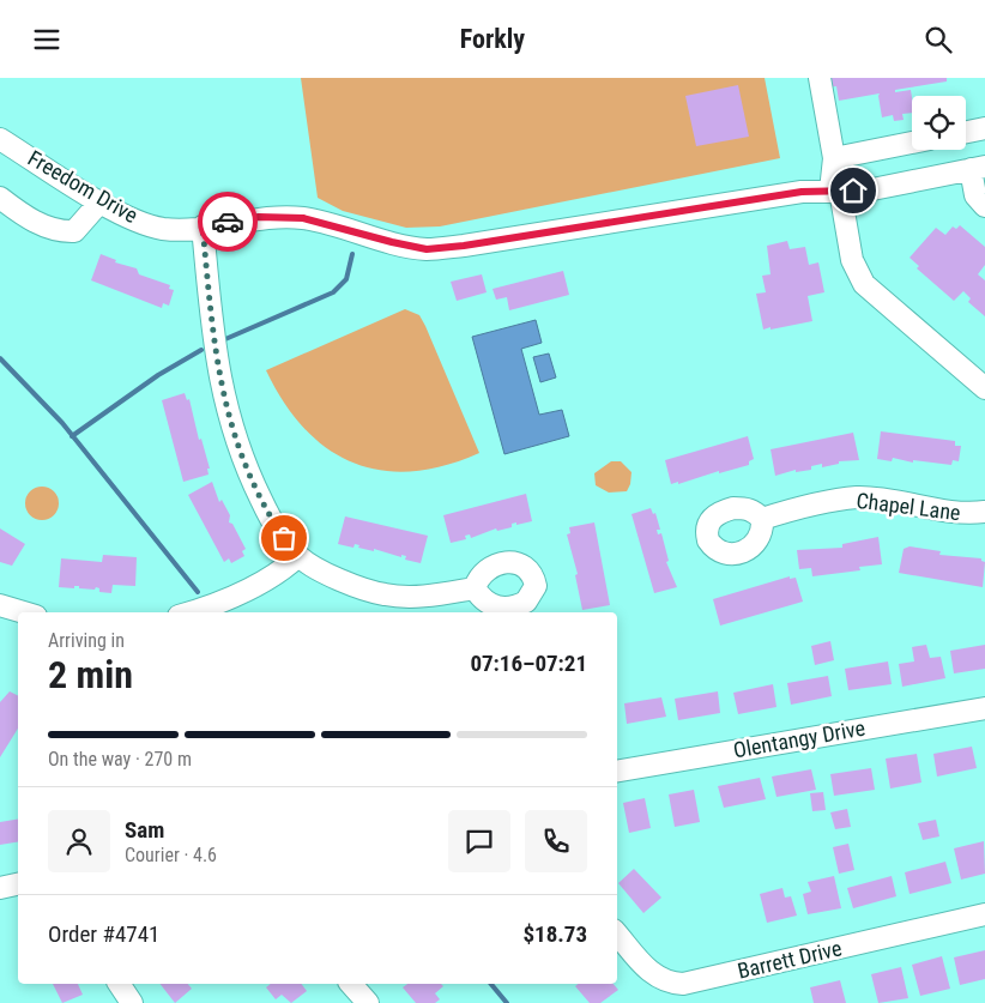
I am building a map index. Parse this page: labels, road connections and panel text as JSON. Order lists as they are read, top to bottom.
{
  "streets": {
    "street": [
      "Freedom Drive",
      "Chapel Lane",
      "Olentangy Drive",
      "Barrett Drive"
    ]
  },
  "page": {
    "header": "Forkly",
    "heading": ["2 min", "Arriving in", "07:16–07:21"],
    "panel": [
      "Sam",
      "Courier · 4.6",
      "Order #4741",
      "$18.73"
    ],
    "bar": "On the way · 270 m"
  }
}
